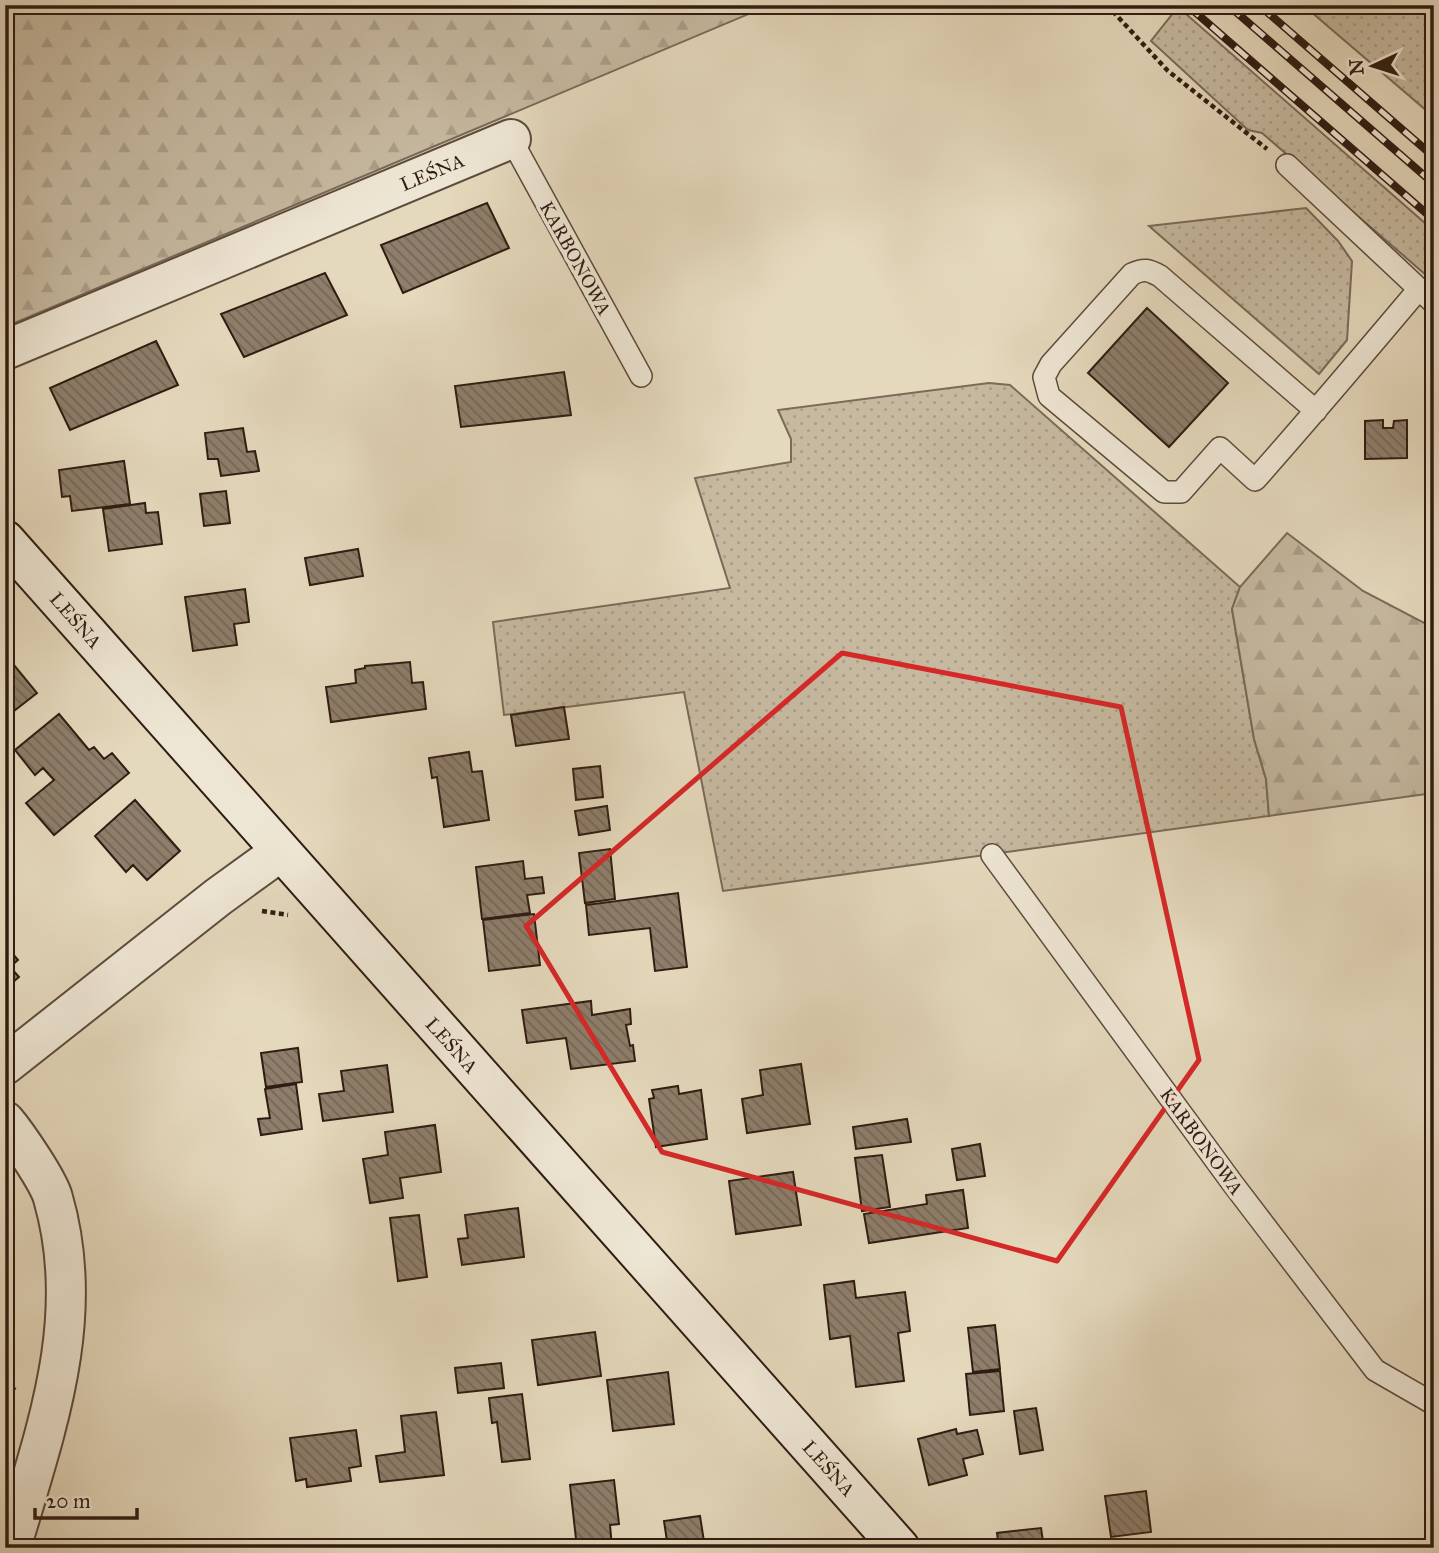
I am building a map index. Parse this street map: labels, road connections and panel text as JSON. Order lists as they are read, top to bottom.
{
  "streets": {
    "street": ["LEŚNA"],
    "lane": ["KARBONOWA"]
  },
  "crossings": [
    ["LEŚNA", "KARBONOWA"]
  ],
  "scale_bar": "20 m",
  "north": "left"
}
